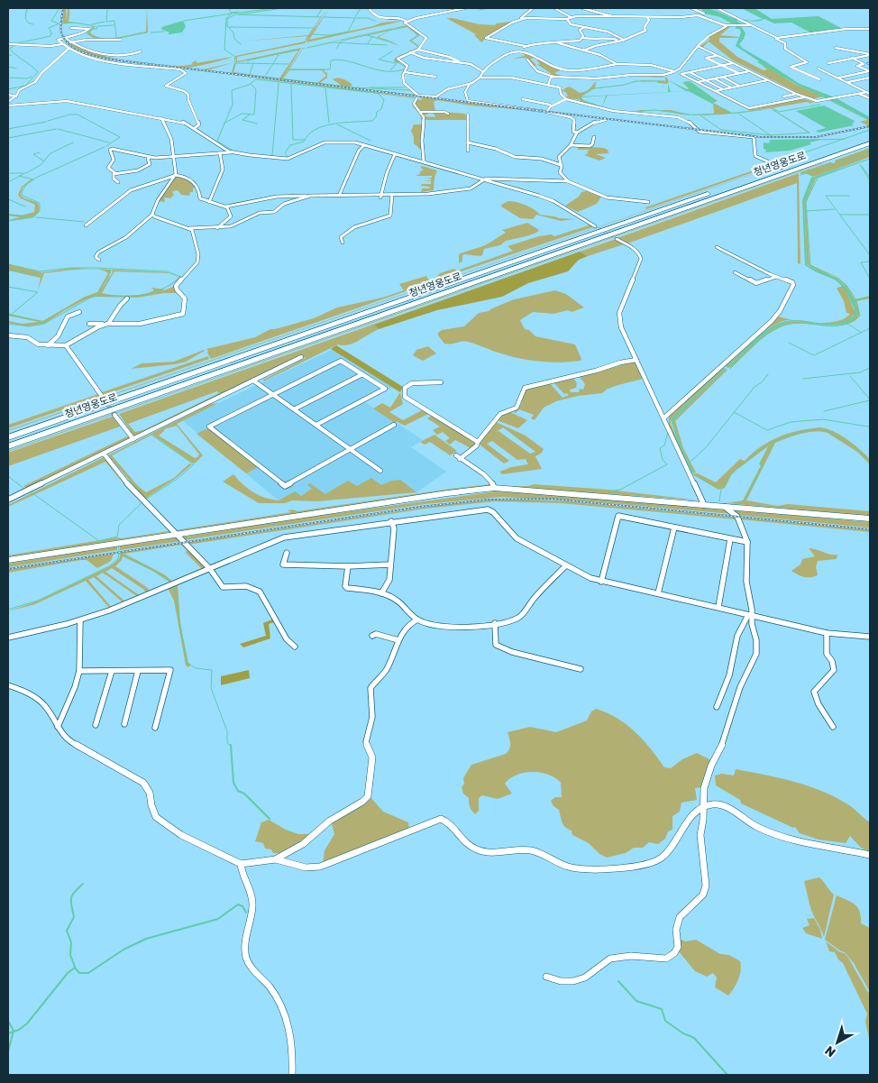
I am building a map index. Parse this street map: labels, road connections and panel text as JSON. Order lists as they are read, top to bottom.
{
  "streets": {
    "highway": ["청년영웅도로"]
  },
  "north": "bottom left"
}
